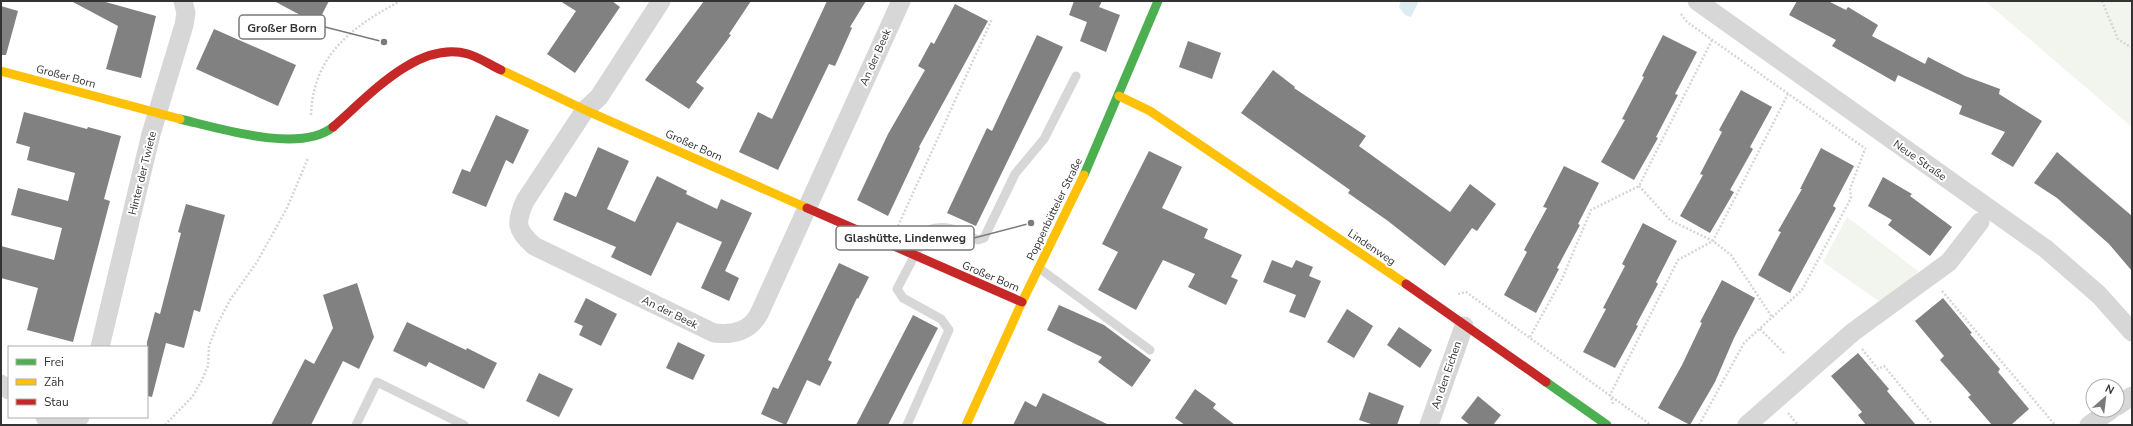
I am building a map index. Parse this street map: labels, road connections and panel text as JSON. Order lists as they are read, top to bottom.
{
  "streets": {
    "street": [
      "An der Beek",
      "Großer Born",
      "Neue Straße",
      "Hinter der Twiete",
      "Poppenbütteler Straße",
      "Lindenweg",
      "An den Eichen"
    ]
  },
  "crossings": [
    ["An der Beek", "Großer Born"],
    ["Großer Born", "Hinter der Twiete"],
    ["Großer Born", "Poppenbütteler Straße"],
    ["Poppenbütteler Straße", "Lindenweg"],
    ["Lindenweg", "An den Eichen"]
  ],
  "places": ["Großer Born", "Glashütte, Lindenweg"],
  "legend": ["Frei", "Zäh", "Stau"],
  "north": "top right"
}
